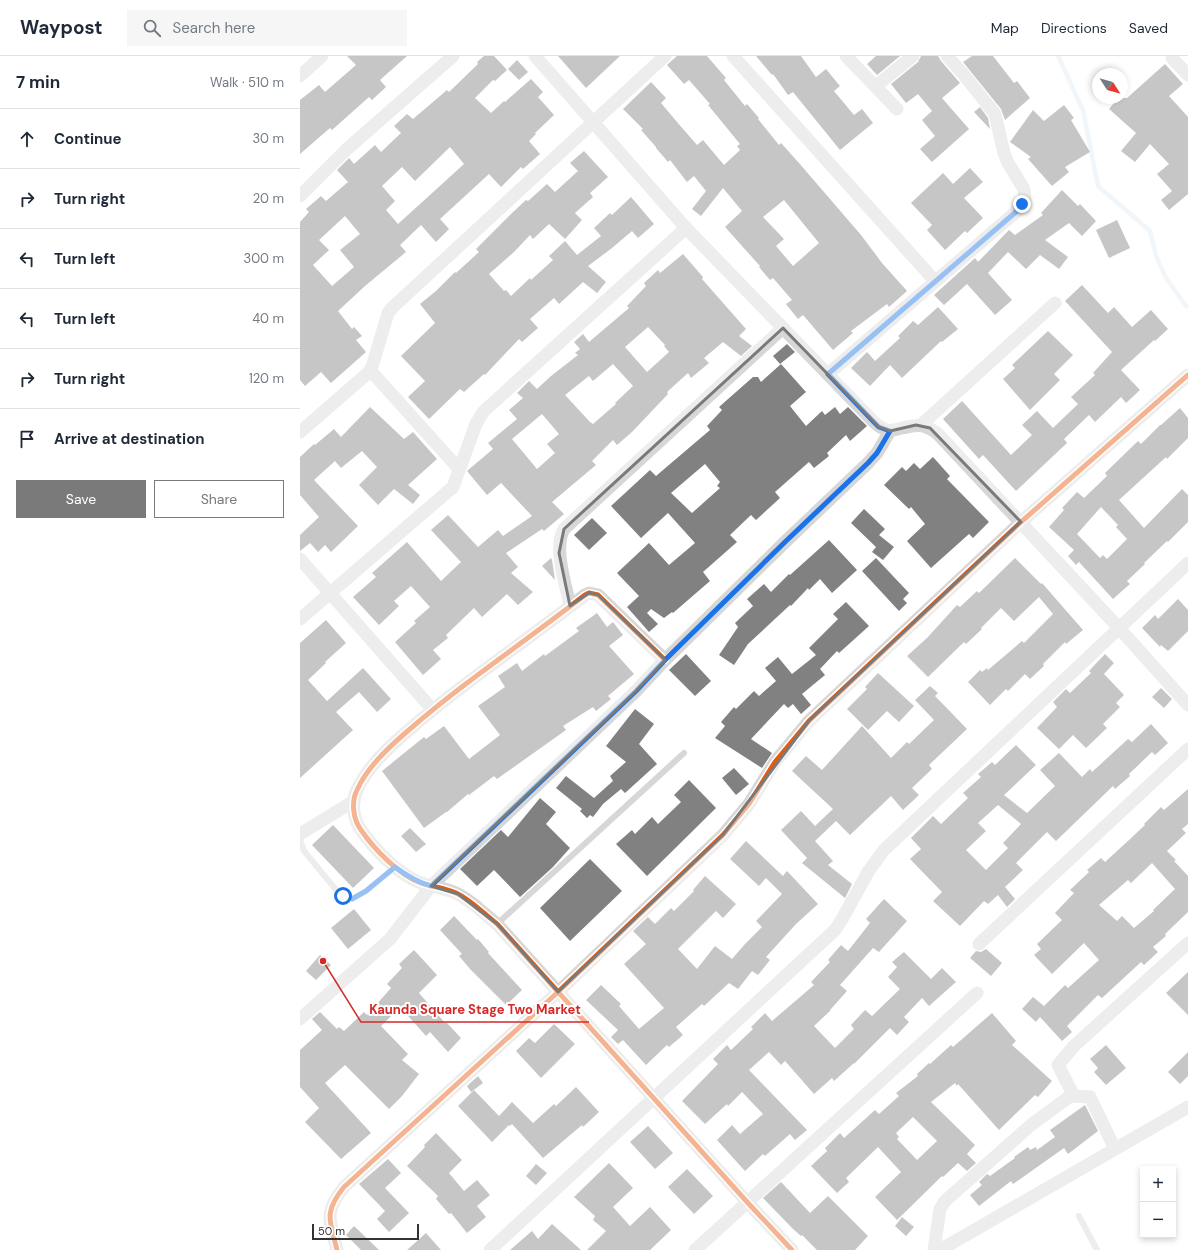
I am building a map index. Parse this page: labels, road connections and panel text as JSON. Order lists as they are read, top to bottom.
{
  "places": ["Kaunda Square Stage Two Market"],
  "scale_bar": "50 m",
  "north": "bottom right",
  "page": {
    "header": "Waypost",
    "search": "Search here",
    "nav": ["Map", "Directions", "Saved"],
    "heading": ["7 min", "Walk · 510 m"],
    "list": [
      ["Continue", "30 m"],
      ["Turn right", "20 m"],
      ["Turn left", "300 m"],
      ["Turn left", "40 m"],
      ["Turn right", "120 m"],
      "Arrive at destination"
    ],
    "buttons": ["Save", "Share"],
    "map_buttons": ["+", "−"],
    "scale": "50 m"
  }
}
